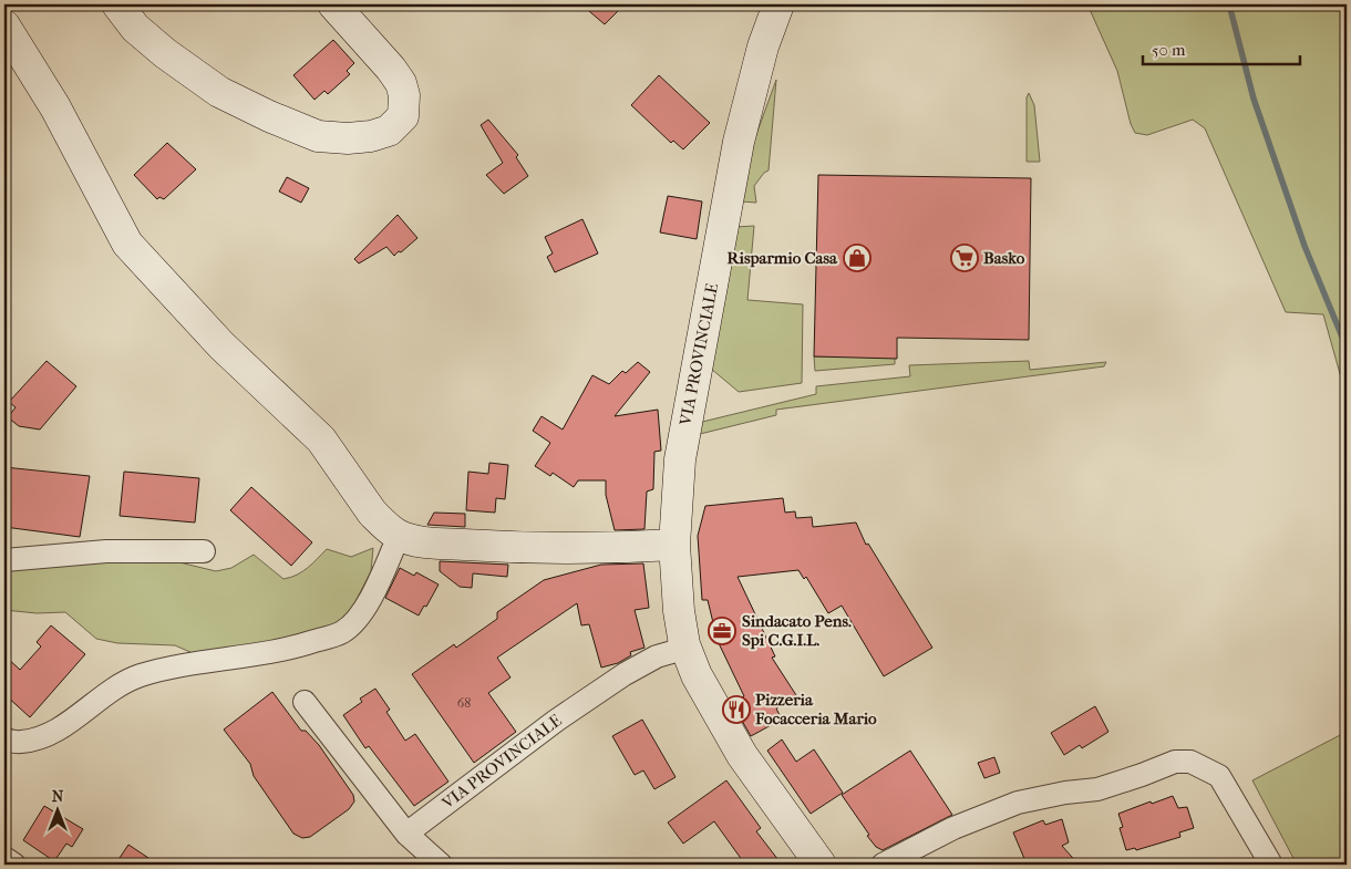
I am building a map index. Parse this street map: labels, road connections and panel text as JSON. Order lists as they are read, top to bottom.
{
  "streets": {
    "street": ["VIA PROVINCIALE"]
  },
  "places": {
    "shop": ["Risparmio Casa"],
    "supermarket": ["Basko"],
    "office": ["Sindacato Pens. Spi C.G.I.L."],
    "restaurant": ["Pizzeria Focacceria Mario"]
  },
  "house_numbers": ["68"],
  "scale_bar": "50 m",
  "north": "top"
}
